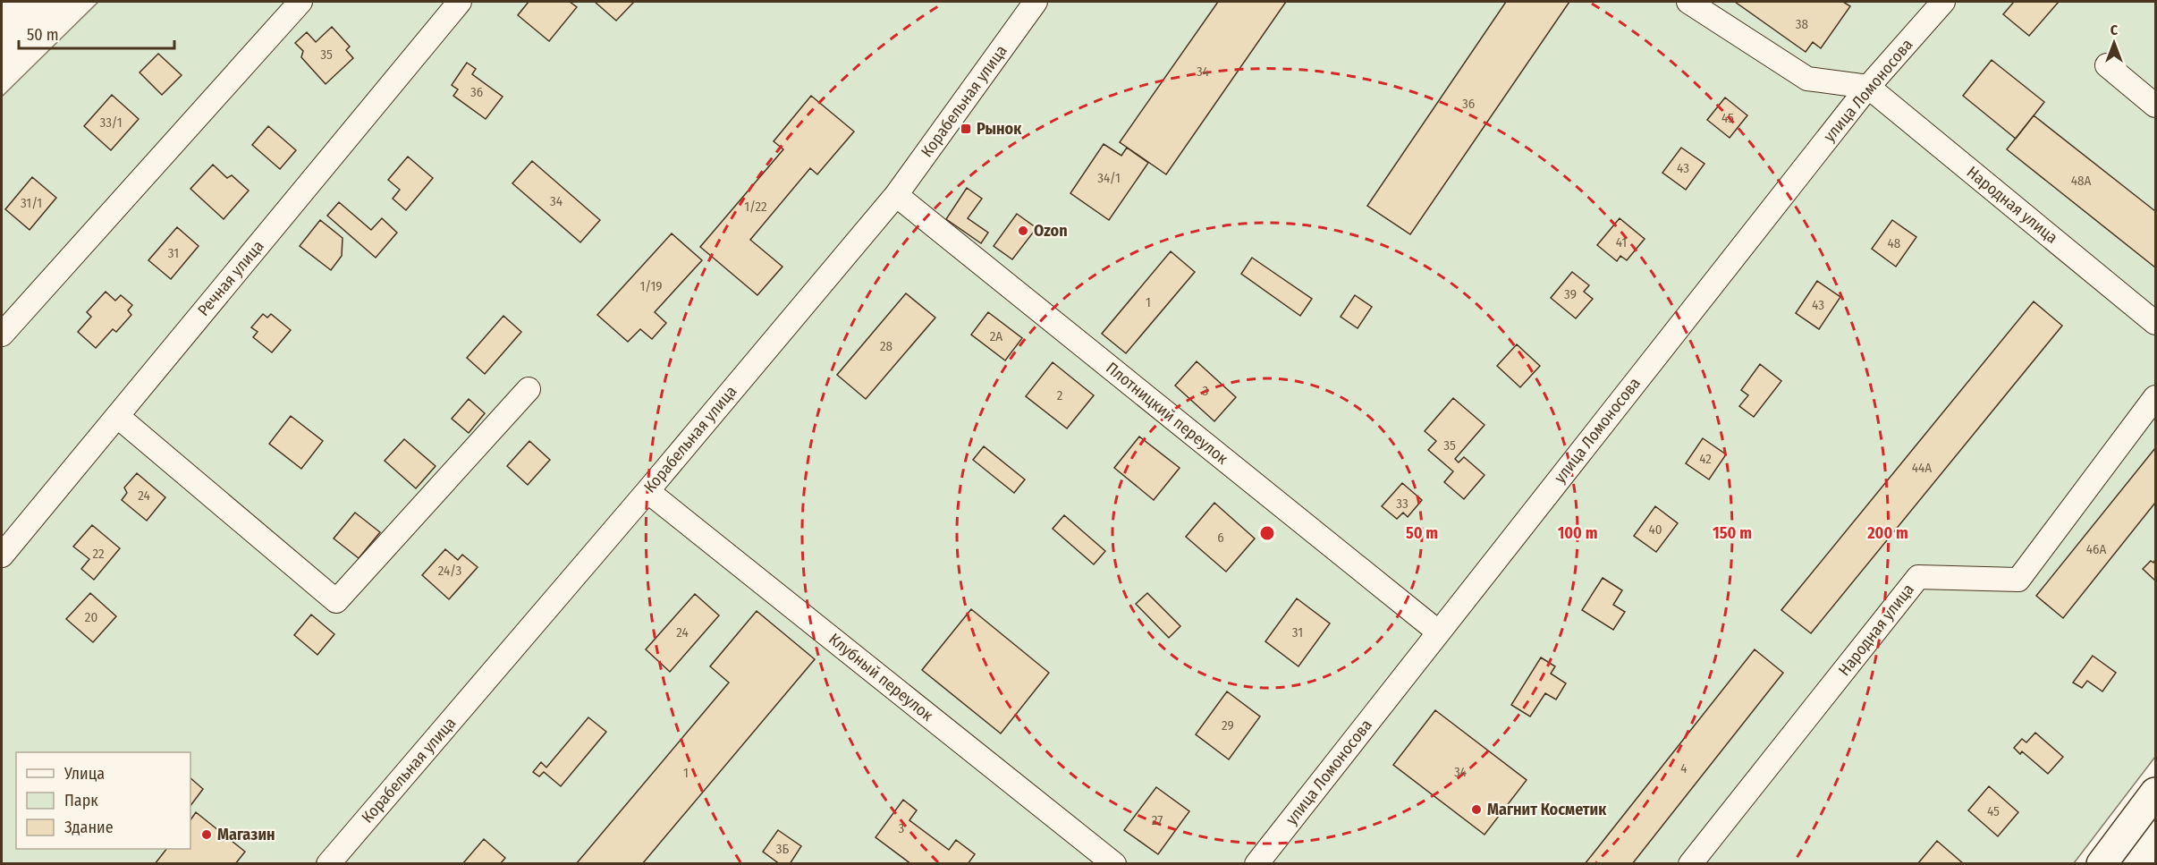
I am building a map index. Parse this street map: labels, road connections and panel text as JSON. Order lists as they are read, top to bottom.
{
  "streets": {
    "street": [
      "улица Ломоносова",
      "Корабельная улица",
      "Народная улица",
      "Речная улица",
      "Плотницкий переулок",
      "Клубный переулок"
    ]
  },
  "crossings": [
    ["улица Ломоносова", "Народная улица"],
    ["улица Ломоносова", "Плотницкий переулок"],
    ["Корабельная улица", "Плотницкий переулок"],
    ["Корабельная улица", "Клубный переулок"]
  ],
  "places": {
    "transit": ["Рынок"],
    "other": ["Ozon", "Магнит Косметик", "Магазин"]
  },
  "house_numbers": [
    "38",
    "35",
    "34",
    "36",
    "36",
    "45",
    "33/1",
    "43",
    "34/1",
    "48А",
    "34",
    "31/1",
    "1/22",
    "41",
    "48",
    "31",
    "1/19",
    "39",
    "1",
    "43",
    "2А",
    "28",
    "3",
    "2",
    "35",
    "42",
    "44А",
    "24",
    "33",
    "40",
    "6",
    "46А",
    "22",
    "24/3",
    "20",
    "24",
    "31",
    "29",
    "4",
    "34",
    "1",
    "45",
    "27",
    "3",
    "3Б"
  ],
  "legend": ["Улица", "Парк", "Здание"],
  "scale_bar": "50 m",
  "north": "top",
  "rings": [
    "50 m",
    "100 m",
    "150 m",
    "200 m"
  ]
}
